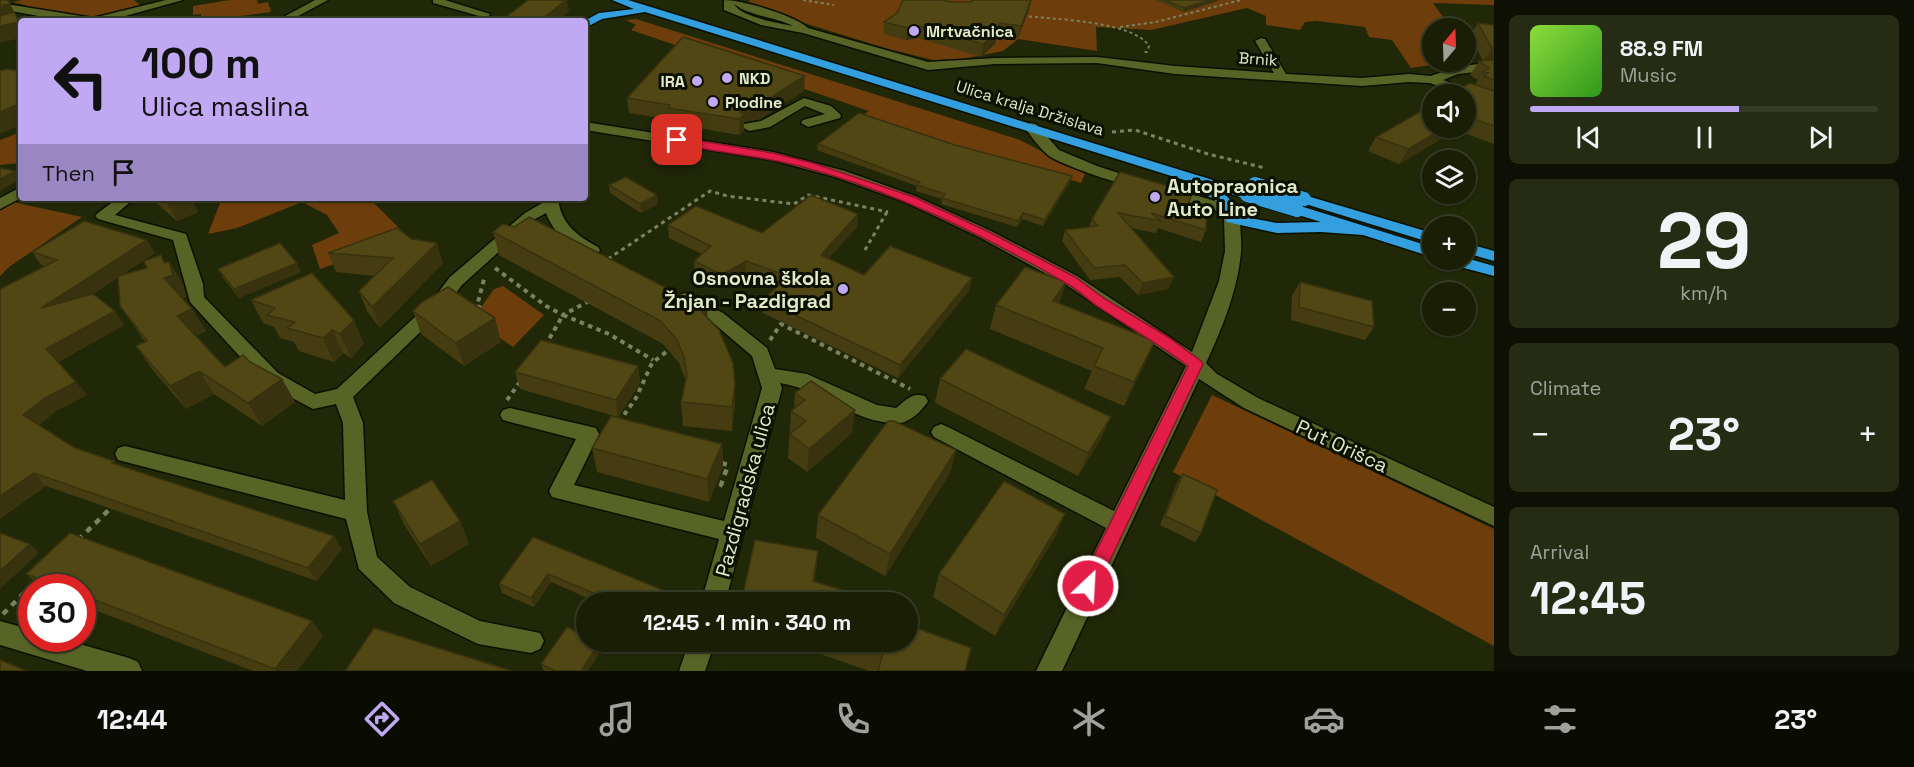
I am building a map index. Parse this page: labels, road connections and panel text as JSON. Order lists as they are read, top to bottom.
{
  "streets": {
    "highway": ["Ulica kralja Držislava"],
    "street": ["Brnik", "Put Orišca", "Pazdigradska ulica"]
  },
  "places": [
    "Mrtvačnica",
    "NKD",
    "IRA",
    "Plodine",
    "Autopraonica Auto Line",
    "Osnovna škola Žnjan - Pazdigrad"
  ],
  "north": "top",
  "page": {
    "map_buttons": ["+", "−"],
    "turn": ["100 m", "Ulica maslina"],
    "song": ["88.9 FM", "Music"],
    "then": "Then",
    "tile": [
      ["29", "km/h"],
      "Climate",
      ["Arrival", "12:45"]
    ],
    "heat": ["−", "23°", "+"],
    "limit": "30",
    "trip": "12:45 · 1 min · 340 m",
    "tabs": ["12:44", "23°"]
  }
}
